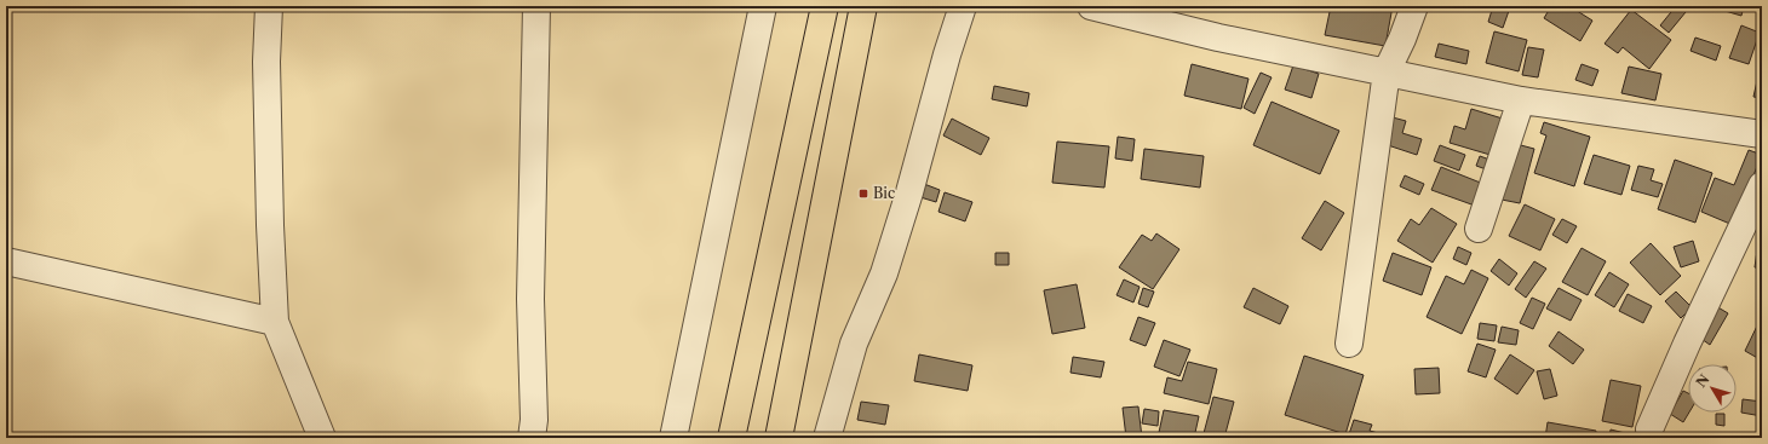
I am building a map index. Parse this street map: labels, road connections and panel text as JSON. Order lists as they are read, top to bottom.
{
  "places": {
    "transit": ["Bic"]
  },
  "north": "top left"
}
